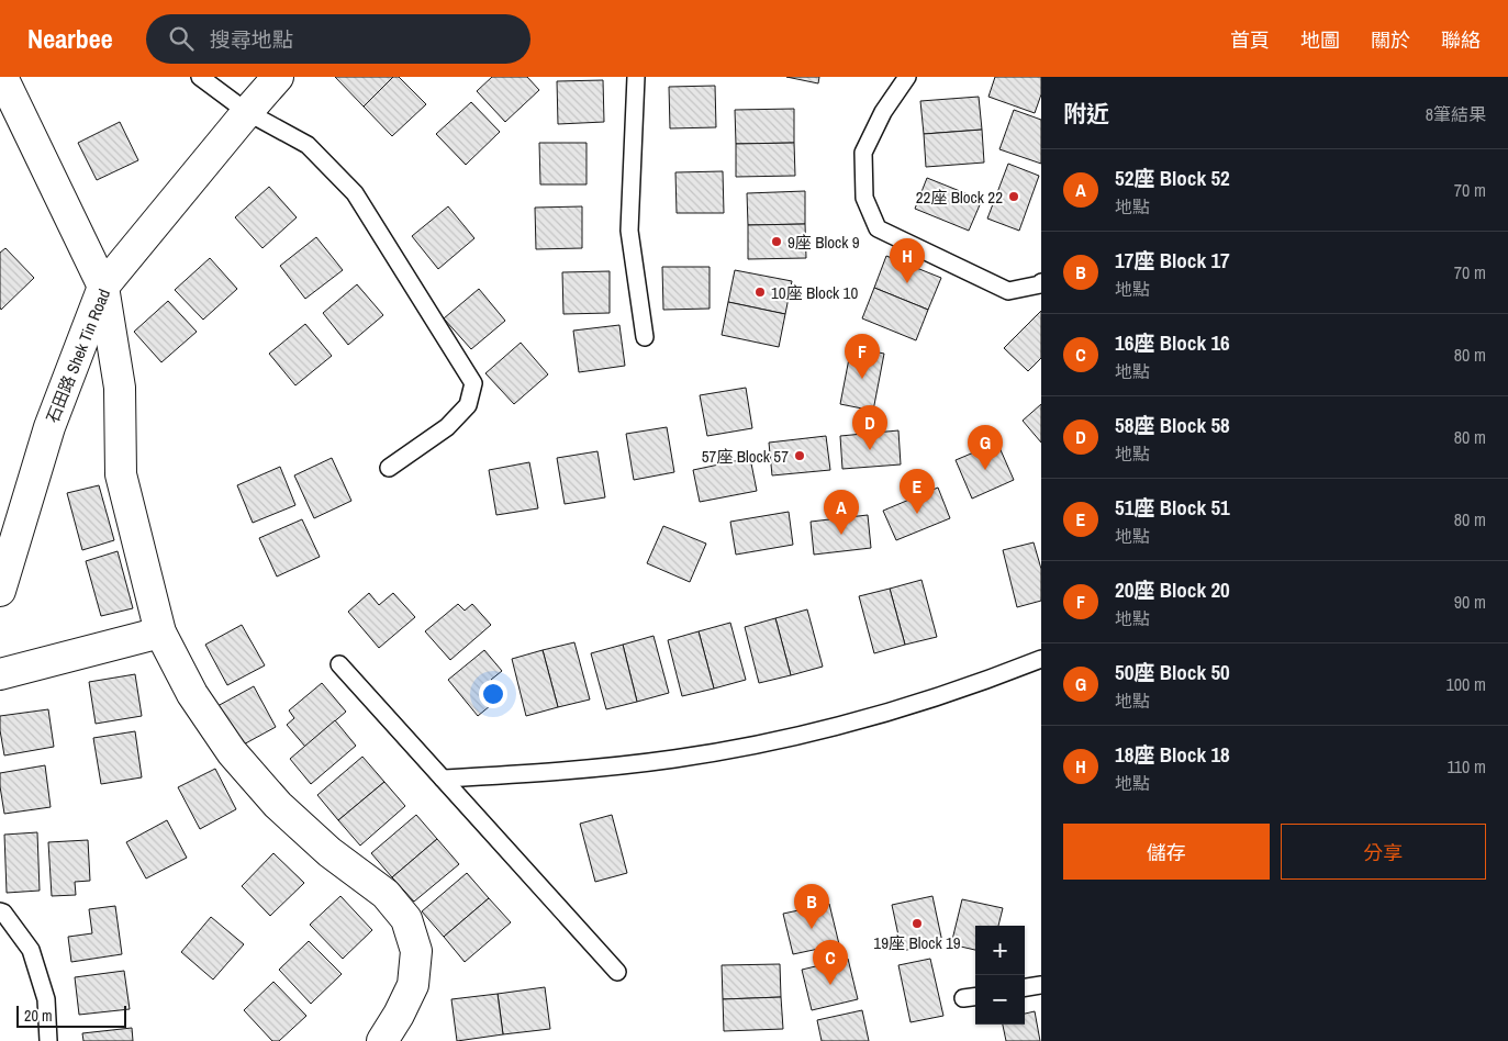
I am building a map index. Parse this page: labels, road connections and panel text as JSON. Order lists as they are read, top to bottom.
{
  "streets": {
    "street": ["石田路 Shek Tin Road"]
  },
  "places": [
    "22座 Block 22",
    "9座 Block 9",
    "10座 Block 10",
    "57座 Block 57",
    "19座 Block 19"
  ],
  "scale_bar": "20 m",
  "page": {
    "header": "Nearbee",
    "search": "搜尋地點",
    "nav": [
      "首頁",
      "地圖",
      "關於",
      "聯絡"
    ],
    "heading": ["附近", "8筆結果"],
    "list": [
      {
        "mark": "A",
        "name": "52座 Block 52",
        "note": "地點",
        "value": "70 m"
      },
      {
        "mark": "B",
        "name": "17座 Block 17",
        "note": "地點",
        "value": "70 m"
      },
      {
        "mark": "C",
        "name": "16座 Block 16",
        "note": "地點",
        "value": "80 m"
      },
      {
        "mark": "D",
        "name": "58座 Block 58",
        "note": "地點",
        "value": "80 m"
      },
      {
        "mark": "E",
        "name": "51座 Block 51",
        "note": "地點",
        "value": "80 m"
      },
      {
        "mark": "F",
        "name": "20座 Block 20",
        "note": "地點",
        "value": "90 m"
      },
      {
        "mark": "G",
        "name": "50座 Block 50",
        "note": "地點",
        "value": "100 m"
      },
      {
        "mark": "H",
        "name": "18座 Block 18",
        "note": "地點",
        "value": "110 m"
      }
    ],
    "pins": [
      "H",
      "F",
      "D",
      "G",
      "E",
      "A",
      "B",
      "C"
    ],
    "buttons": ["儲存", "分享"],
    "map_buttons": ["+", "−"],
    "scale": "20 m"
  }
}
